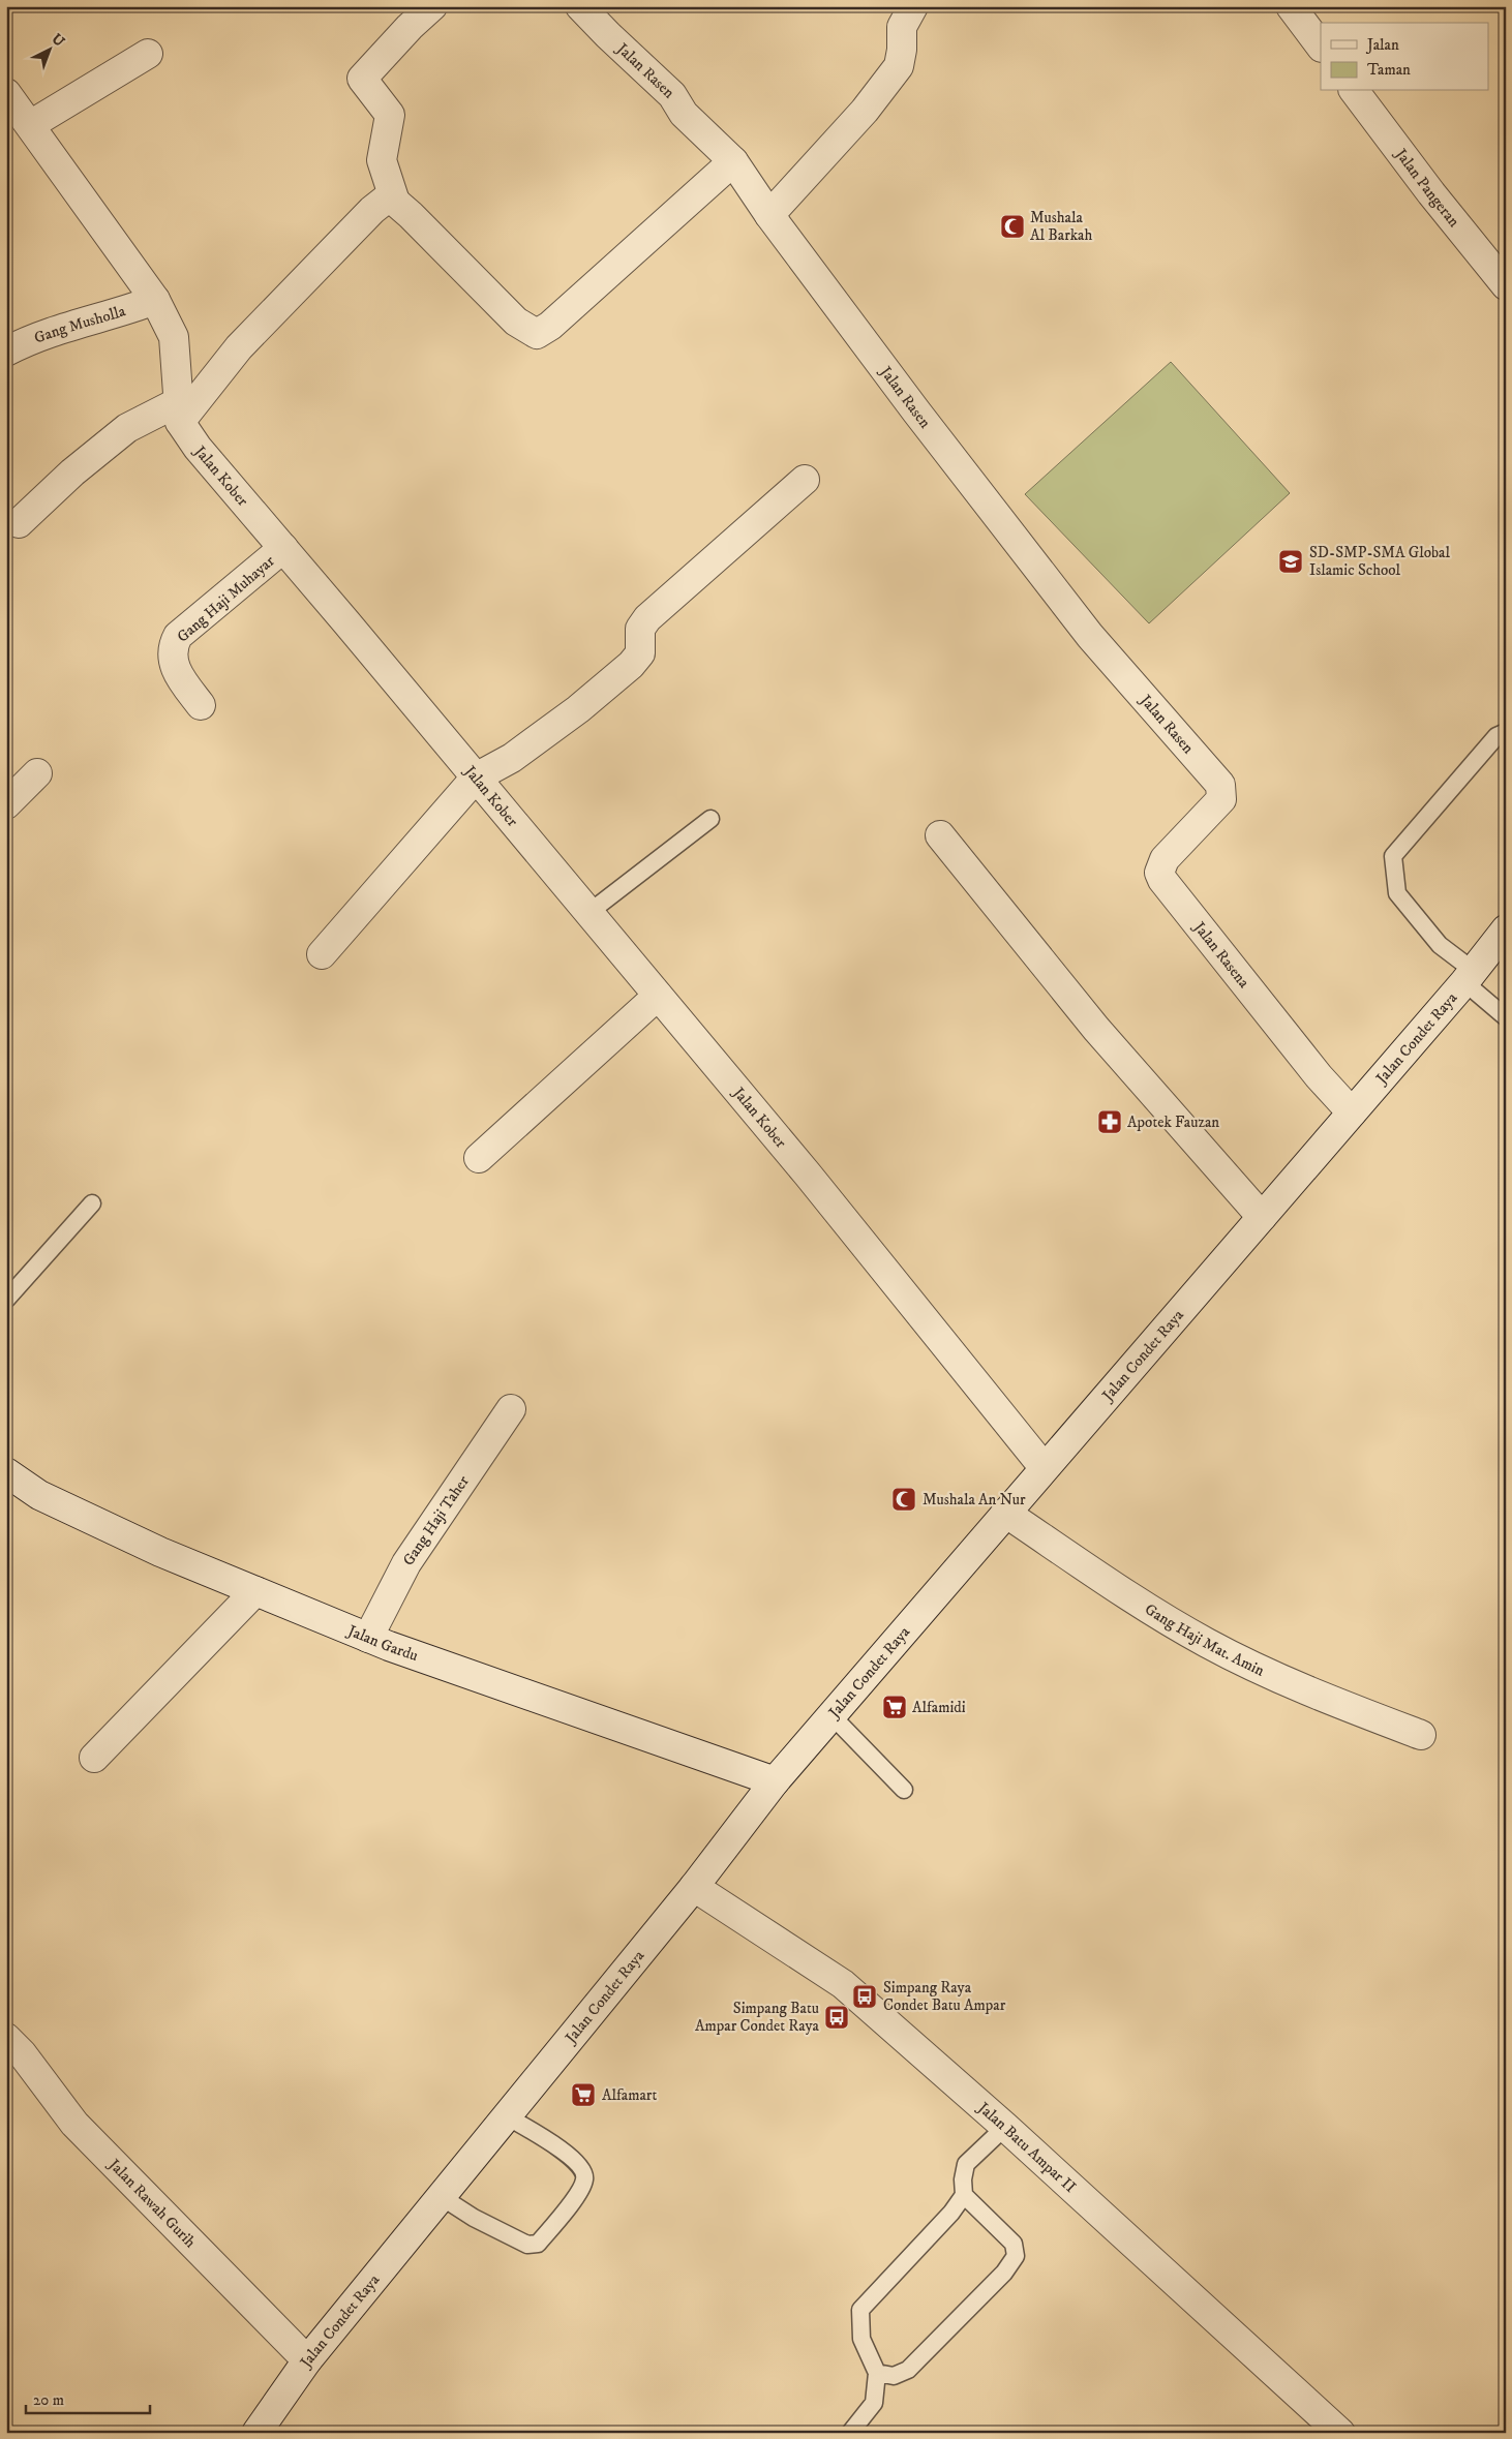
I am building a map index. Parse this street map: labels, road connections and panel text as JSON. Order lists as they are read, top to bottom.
{
  "streets": {
    "street": [
      "Jalan Rasen",
      "Jalan Pangeran",
      "Gang Musholla",
      "Jalan Kober",
      "Gang Haji Muhayar",
      "Jalan Rasena",
      "Jalan Condet Raya",
      "Gang Haji Taher",
      "Gang Haji Mat. Amin",
      "Jalan Gardu",
      "Jalan Batu Ampar II",
      "Jalan Rawah Gurih"
    ]
  },
  "crossings": [
    ["Jalan Rasen", "Jalan Rasena"],
    ["Gang Musholla", "Jalan Kober"],
    ["Jalan Kober", "Gang Haji Muhayar"],
    ["Jalan Kober", "Jalan Condet Raya"],
    ["Jalan Rasena", "Jalan Condet Raya"],
    ["Jalan Condet Raya", "Gang Haji Mat. Amin"],
    ["Jalan Condet Raya", "Jalan Gardu"],
    ["Jalan Condet Raya", "Jalan Batu Ampar II"],
    ["Jalan Condet Raya", "Jalan Rawah Gurih"],
    ["Gang Haji Taher", "Jalan Gardu"]
  ],
  "places": {
    "mosque": ["Mushala Al Barkah", "Mushala An Nur"],
    "school or university": ["SD-SMP-SMA Global Islamic School"],
    "pharmacy": ["Apotek Fauzan"],
    "supermarket": ["Alfamidi", "Alfamart"],
    "bus stop": ["Simpang Raya Condet Batu Ampar", "Simpang Batu Ampar Condet Raya"]
  },
  "legend": ["Jalan", "Taman"],
  "scale_bar": "20 m",
  "north": "top right"
}
